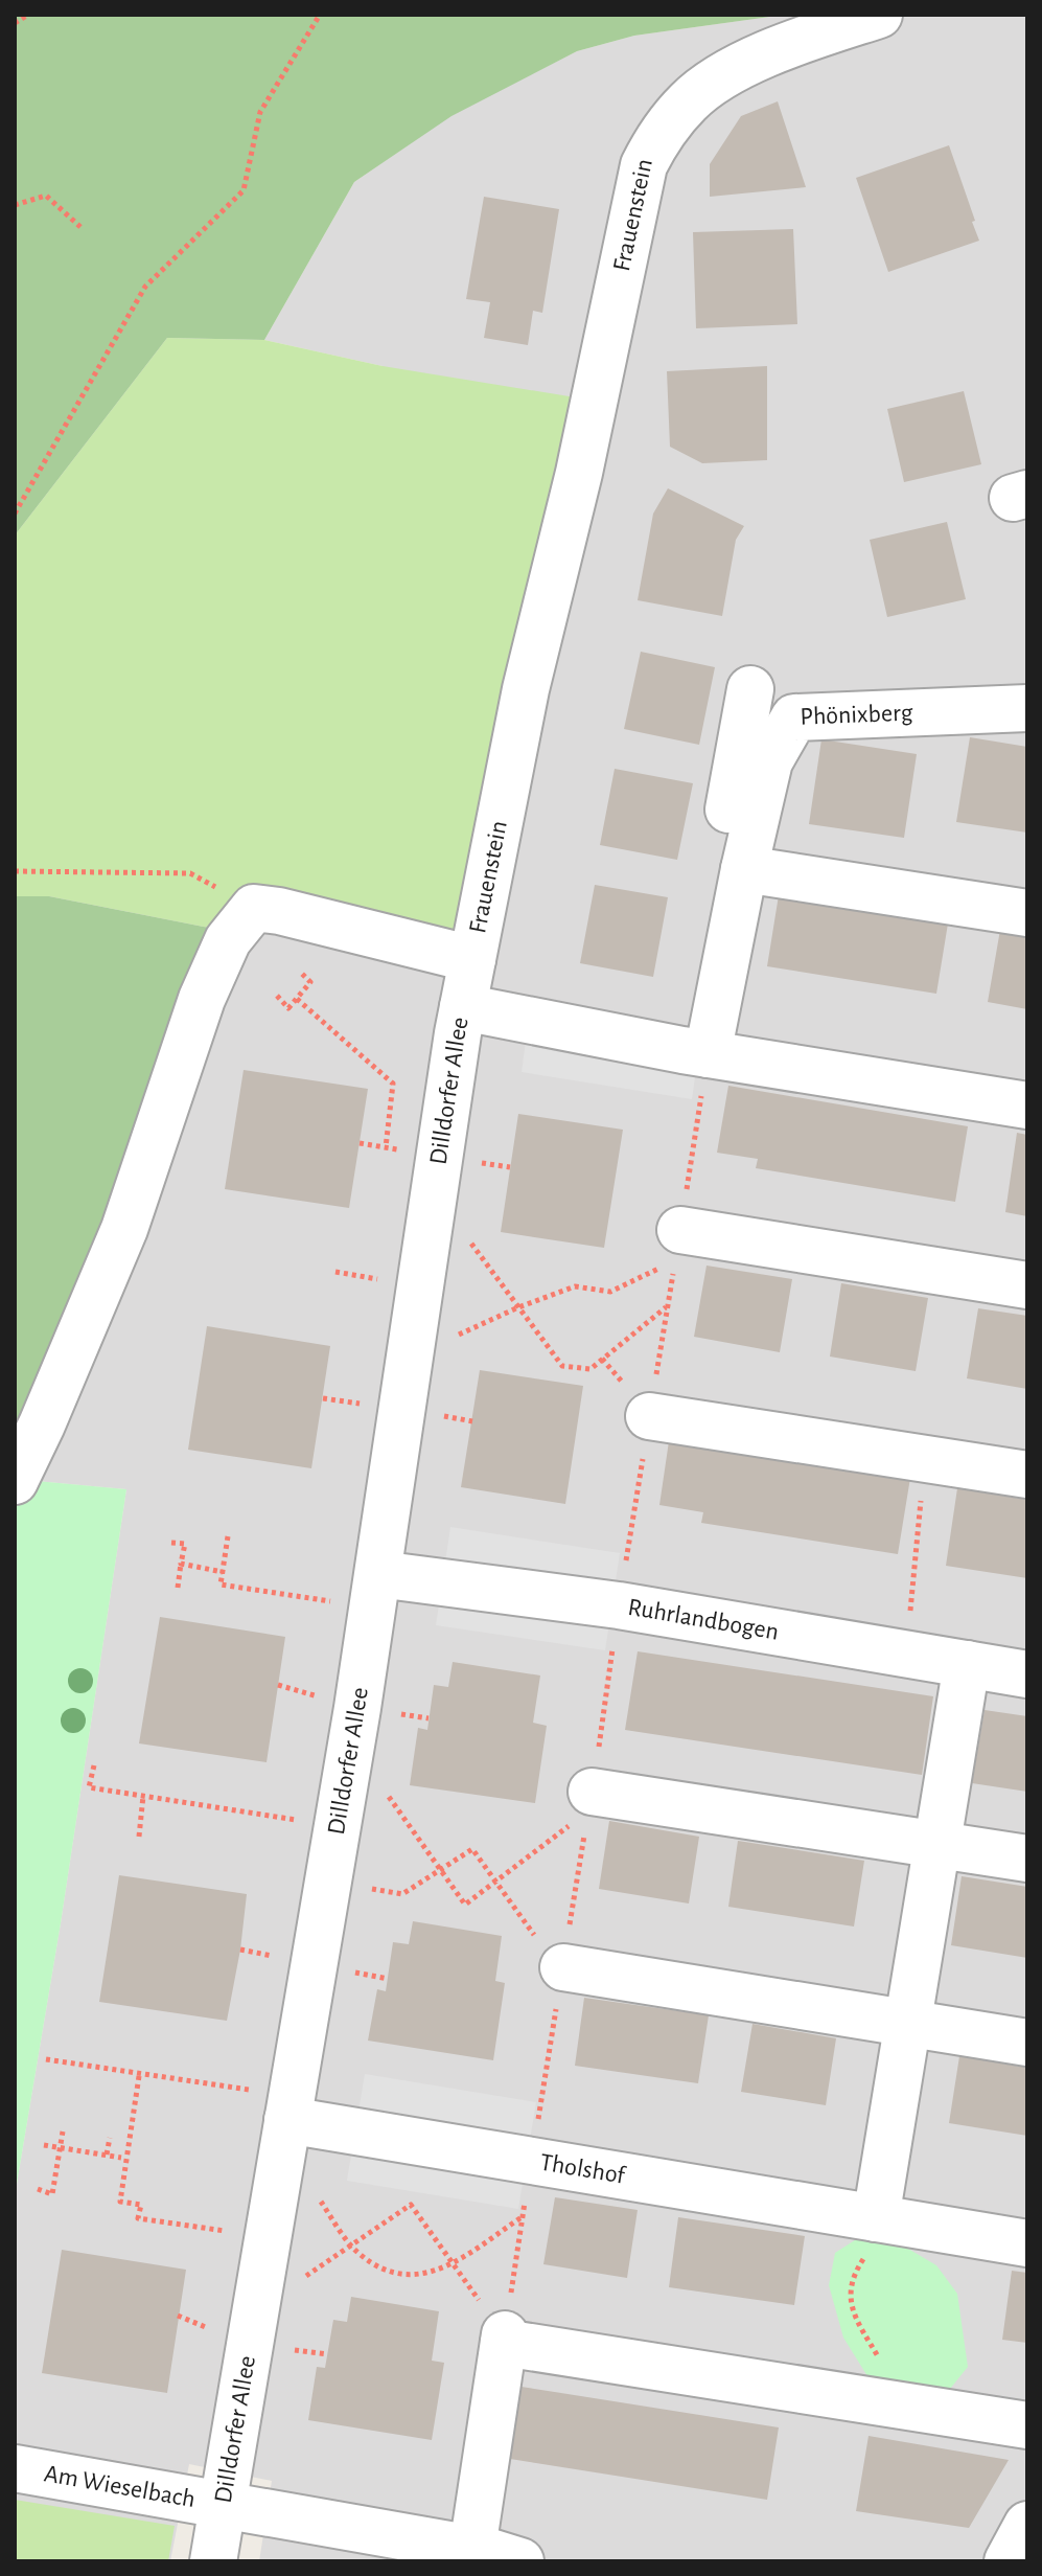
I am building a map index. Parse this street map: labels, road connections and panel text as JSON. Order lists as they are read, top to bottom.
{
  "streets": {
    "street": [
      "Frauenstein",
      "Phönixberg",
      "Dilldorfer Allee",
      "Ruhrlandbogen",
      "Tholshof",
      "Am Wieselbach"
    ]
  },
  "crossings": [
    ["Frauenstein", "Dilldorfer Allee"],
    ["Dilldorfer Allee", "Ruhrlandbogen"],
    ["Dilldorfer Allee", "Tholshof"],
    ["Dilldorfer Allee", "Am Wieselbach"]
  ]
}
